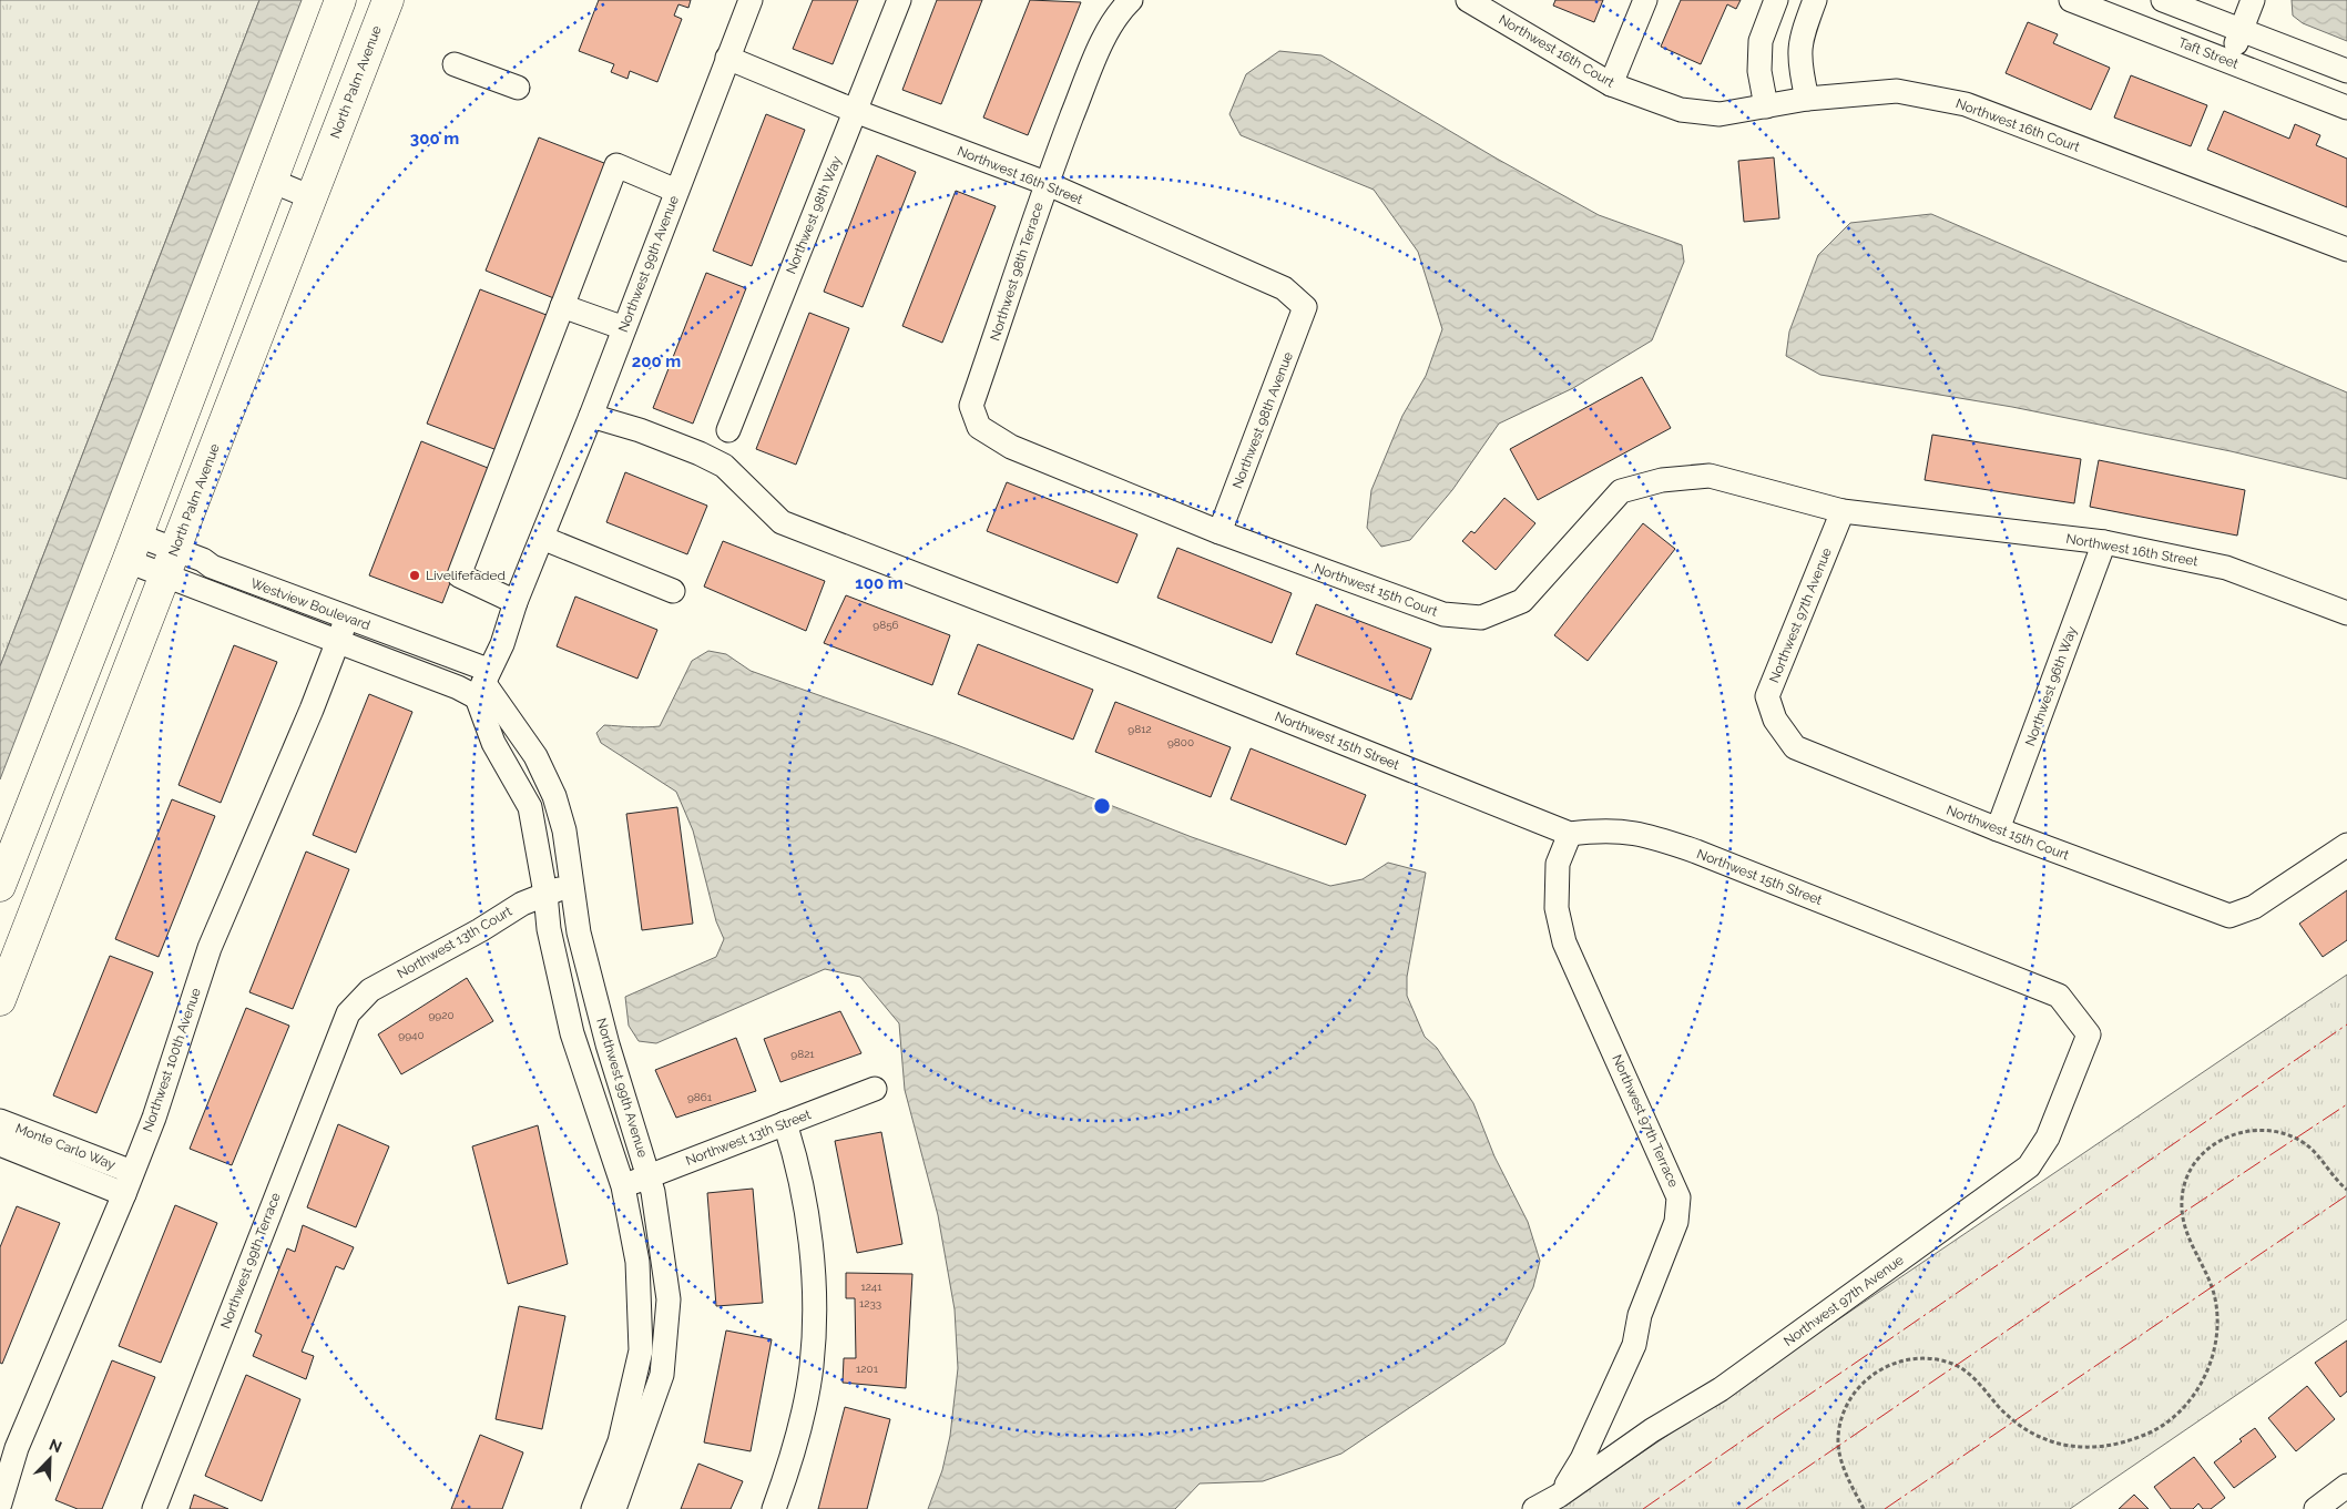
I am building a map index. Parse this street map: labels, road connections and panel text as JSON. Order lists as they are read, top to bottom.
{
  "streets": {
    "main road": ["North Palm Avenue"],
    "street": [
      "Northwest 16th Court",
      "Taft Street",
      "Northwest 16th Street",
      "Northwest 98th Way",
      "Northwest 99th Avenue",
      "Northwest 98th Terrace",
      "Northwest 98th Avenue",
      "Northwest 15th Court",
      "Westview Boulevard",
      "Northwest 97th Avenue",
      "Northwest 96th Way",
      "Northwest 15th Street",
      "Northwest 13th Court",
      "Northwest 100th Avenue",
      "Northwest 97th Terrace",
      "Northwest 13th Street",
      "Monte Carlo Way",
      "Northwest 99th Terrace"
    ]
  },
  "crossings": [
    ["North Palm Avenue", "Westview Boulevard"],
    ["Northwest 16th Street", "Northwest 98th Way"],
    ["Northwest 16th Street", "Northwest 99th Avenue"],
    ["Northwest 16th Street", "Northwest 98th Terrace"],
    ["Northwest 16th Street", "Northwest 98th Avenue"],
    ["Northwest 16th Street", "Northwest 15th Court"],
    ["Northwest 16th Street", "Northwest 97th Avenue"],
    ["Northwest 16th Street", "Northwest 96th Way"],
    ["Northwest 99th Avenue", "Westview Boulevard"],
    ["Northwest 99th Avenue", "Northwest 15th Street"],
    ["Northwest 99th Avenue", "Northwest 13th Court"],
    ["Northwest 99th Avenue", "Northwest 13th Street"],
    ["Northwest 98th Terrace", "Northwest 15th Court"],
    ["Northwest 98th Avenue", "Northwest 15th Court"],
    ["Northwest 15th Court", "Northwest 97th Avenue"],
    ["Northwest 15th Court", "Northwest 96th Way"],
    ["Westview Boulevard", "Northwest 100th Avenue"],
    ["Northwest 97th Avenue", "Northwest 15th Street"],
    ["Northwest 97th Avenue", "Northwest 97th Terrace"],
    ["Northwest 15th Street", "Northwest 97th Terrace"],
    ["Northwest 13th Court", "Northwest 99th Terrace"],
    ["Northwest 100th Avenue", "Monte Carlo Way"]
  ],
  "places": ["Livelifefaded"],
  "house_numbers": [
    "9856",
    "9812",
    "9800",
    "9920",
    "9940",
    "9821",
    "9861",
    "1241",
    "1233",
    "1201"
  ],
  "north": "top right",
  "rings": ["300 m", "200 m", "100 m"]
}
